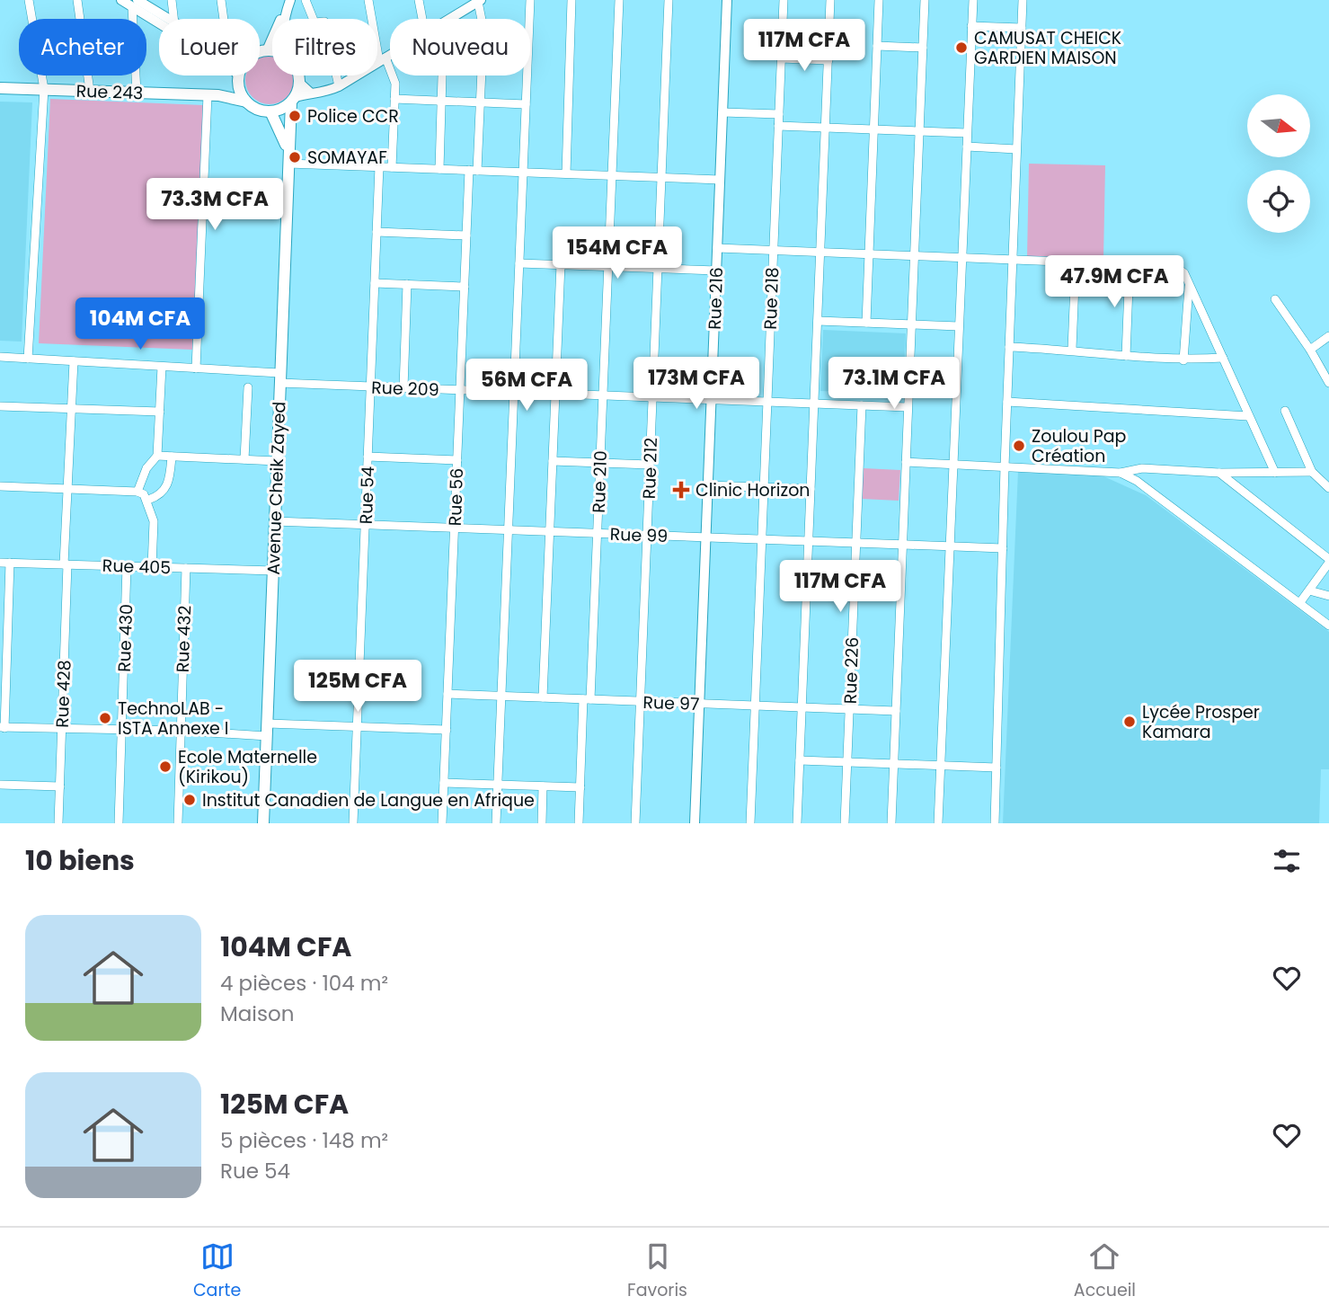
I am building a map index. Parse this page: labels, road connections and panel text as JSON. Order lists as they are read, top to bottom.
{
  "streets": {
    "main road": ["Rue 243", "Avenue Cheik Zayed"],
    "street": [
      "Rue 216",
      "Rue 218",
      "Rue 209",
      "Rue 212",
      "Rue 210",
      "Rue 54",
      "Rue 56",
      "Rue 99",
      "Rue 405",
      "Rue 430",
      "Rue 432",
      "Rue 226",
      "Rue 428",
      "Rue 97"
    ]
  },
  "crossings": [
    ["Rue 216", "Rue 209"],
    ["Rue 216", "Rue 99"],
    ["Rue 216", "Rue 97"],
    ["Rue 218", "Rue 209"],
    ["Rue 218", "Rue 99"],
    ["Rue 218", "Rue 97"],
    ["Rue 209", "Rue 212"],
    ["Rue 209", "Rue 210"],
    ["Rue 209", "Avenue Cheik Zayed"],
    ["Rue 209", "Rue 54"],
    ["Rue 209", "Rue 56"],
    ["Rue 209", "Rue 226"],
    ["Rue 209", "Rue 428"],
    ["Rue 212", "Rue 99"],
    ["Rue 212", "Rue 97"],
    ["Rue 210", "Rue 99"],
    ["Rue 210", "Rue 97"],
    ["Avenue Cheik Zayed", "Rue 99"],
    ["Avenue Cheik Zayed", "Rue 405"],
    ["Rue 54", "Rue 99"],
    ["Rue 56", "Rue 99"],
    ["Rue 56", "Rue 97"],
    ["Rue 99", "Rue 226"],
    ["Rue 405", "Rue 430"],
    ["Rue 405", "Rue 432"],
    ["Rue 405", "Rue 428"],
    ["Rue 226", "Rue 97"]
  ],
  "places": {
    "other": [
      "CAMUSAT CHEICK GARDIEN MAISON",
      "Police CCR",
      "SOMAYAF",
      "Zoulou Pap Création",
      "TechnoLAB - ISTA Annexe I",
      "Lycée Prosper Kamara",
      "Ecole Maternelle (Kirikou)",
      "Institut Canadien de Langue en Afrique"
    ],
    "health": ["Clinic Horizon"]
  },
  "north": "right",
  "page": {
    "price": [
      "117M CFA",
      "73.3M CFA",
      "154M CFA",
      "47.9M CFA",
      "104M CFA",
      "173M CFA",
      "73.1M CFA",
      "56M CFA",
      "117M CFA",
      "125M CFA"
    ],
    "chip": [
      "Acheter",
      "Louer",
      "Filtres",
      "Nouveau"
    ],
    "heading": "10 biens",
    "list": [
      {
        "name": "104M CFA",
        "note": "4 pièces · 104 m² · Maison"
      },
      {
        "name": "125M CFA",
        "note": "5 pièces · 148 m² · Rue 54"
      }
    ],
    "tabs": ["Carte", "Favoris", "Accueil"]
  }
}
